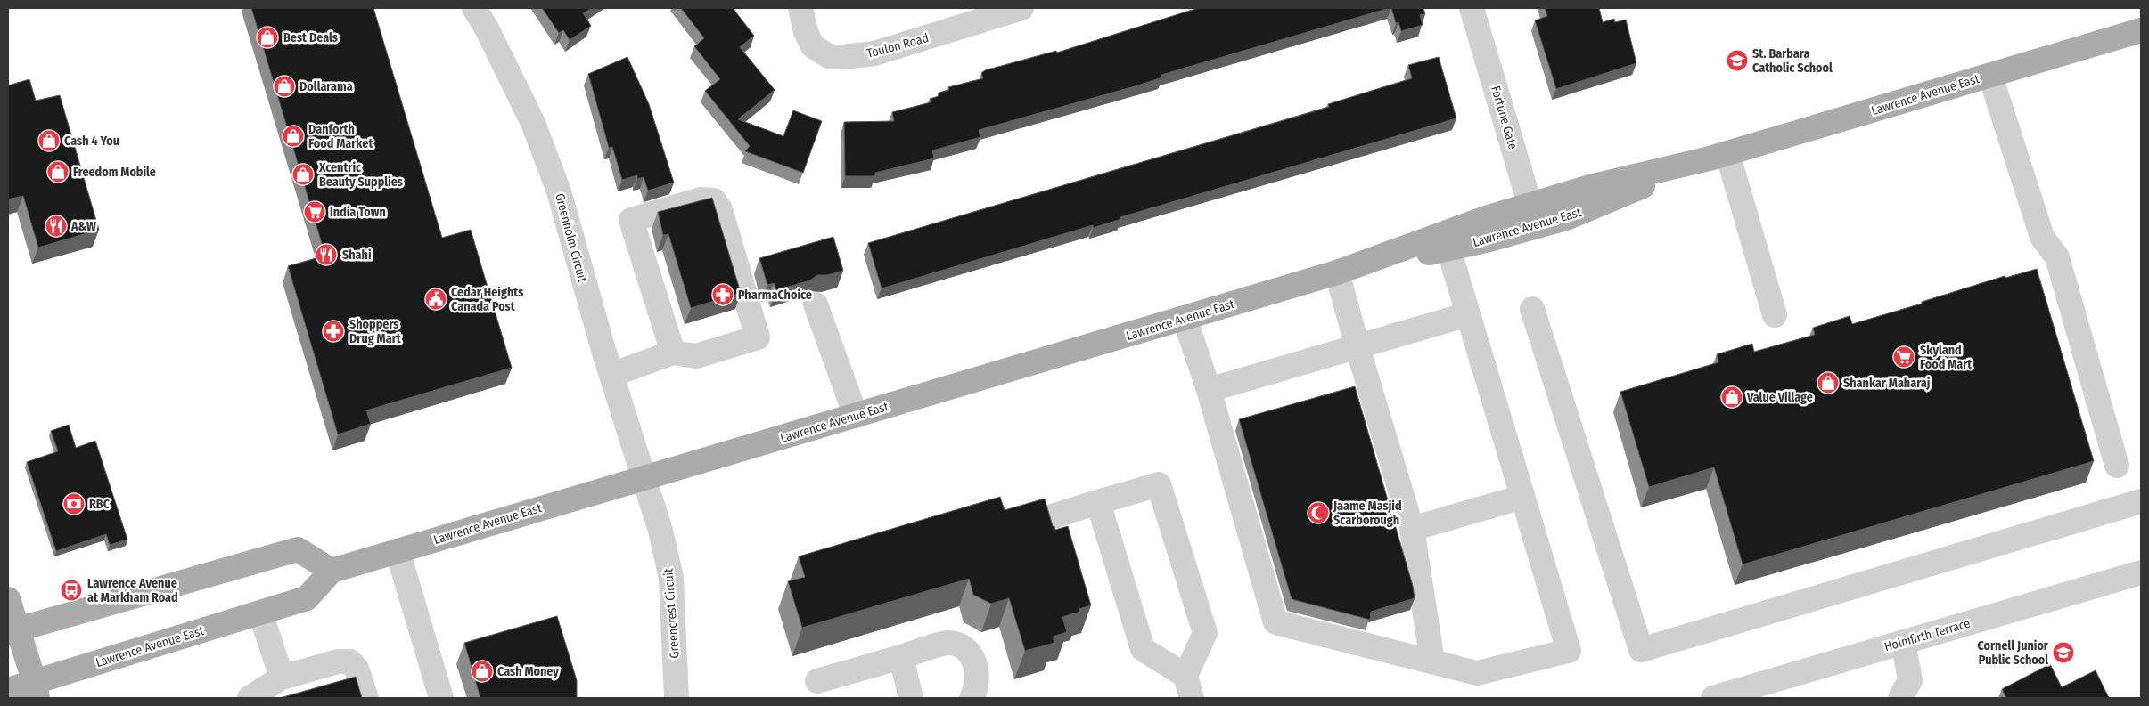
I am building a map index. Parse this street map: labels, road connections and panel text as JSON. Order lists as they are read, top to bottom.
{
  "streets": {
    "main road": ["Lawrence Avenue East"],
    "street": [
      "Toulon Road",
      "Fortune Gate",
      "Greenholm Circuit",
      "Greencrest Circuit",
      "Holmfirth Terrace"
    ]
  },
  "crossings": [
    ["Lawrence Avenue East", "Fortune Gate"],
    ["Lawrence Avenue East", "Greenholm Circuit"],
    ["Lawrence Avenue East", "Greencrest Circuit"],
    ["Greenholm Circuit", "Greencrest Circuit"]
  ],
  "places": {
    "shop": [
      "Best Deals",
      "Dollarama",
      "Danforth Food Market",
      "Cash 4 You",
      "Freedom Mobile",
      "Xcentric Beauty Supplies",
      "Shankar Maharaj",
      "Value Village",
      "Cash Money"
    ],
    "school or university": ["St. Barbara Catholic School", "Cornell Junior Public School"],
    "supermarket": ["India Town", "Skyland Food Mart"],
    "restaurant": ["A&W", "Shahi"],
    "pharmacy": ["PharmaChoice", "Shoppers Drug Mart"],
    "public building": ["Cedar Heights Canada Post"],
    "bank": ["RBC"],
    "mosque": ["Jaame Masjid Scarborough"],
    "bus stop": ["Lawrence Avenue at Markham Road"]
  }
}
